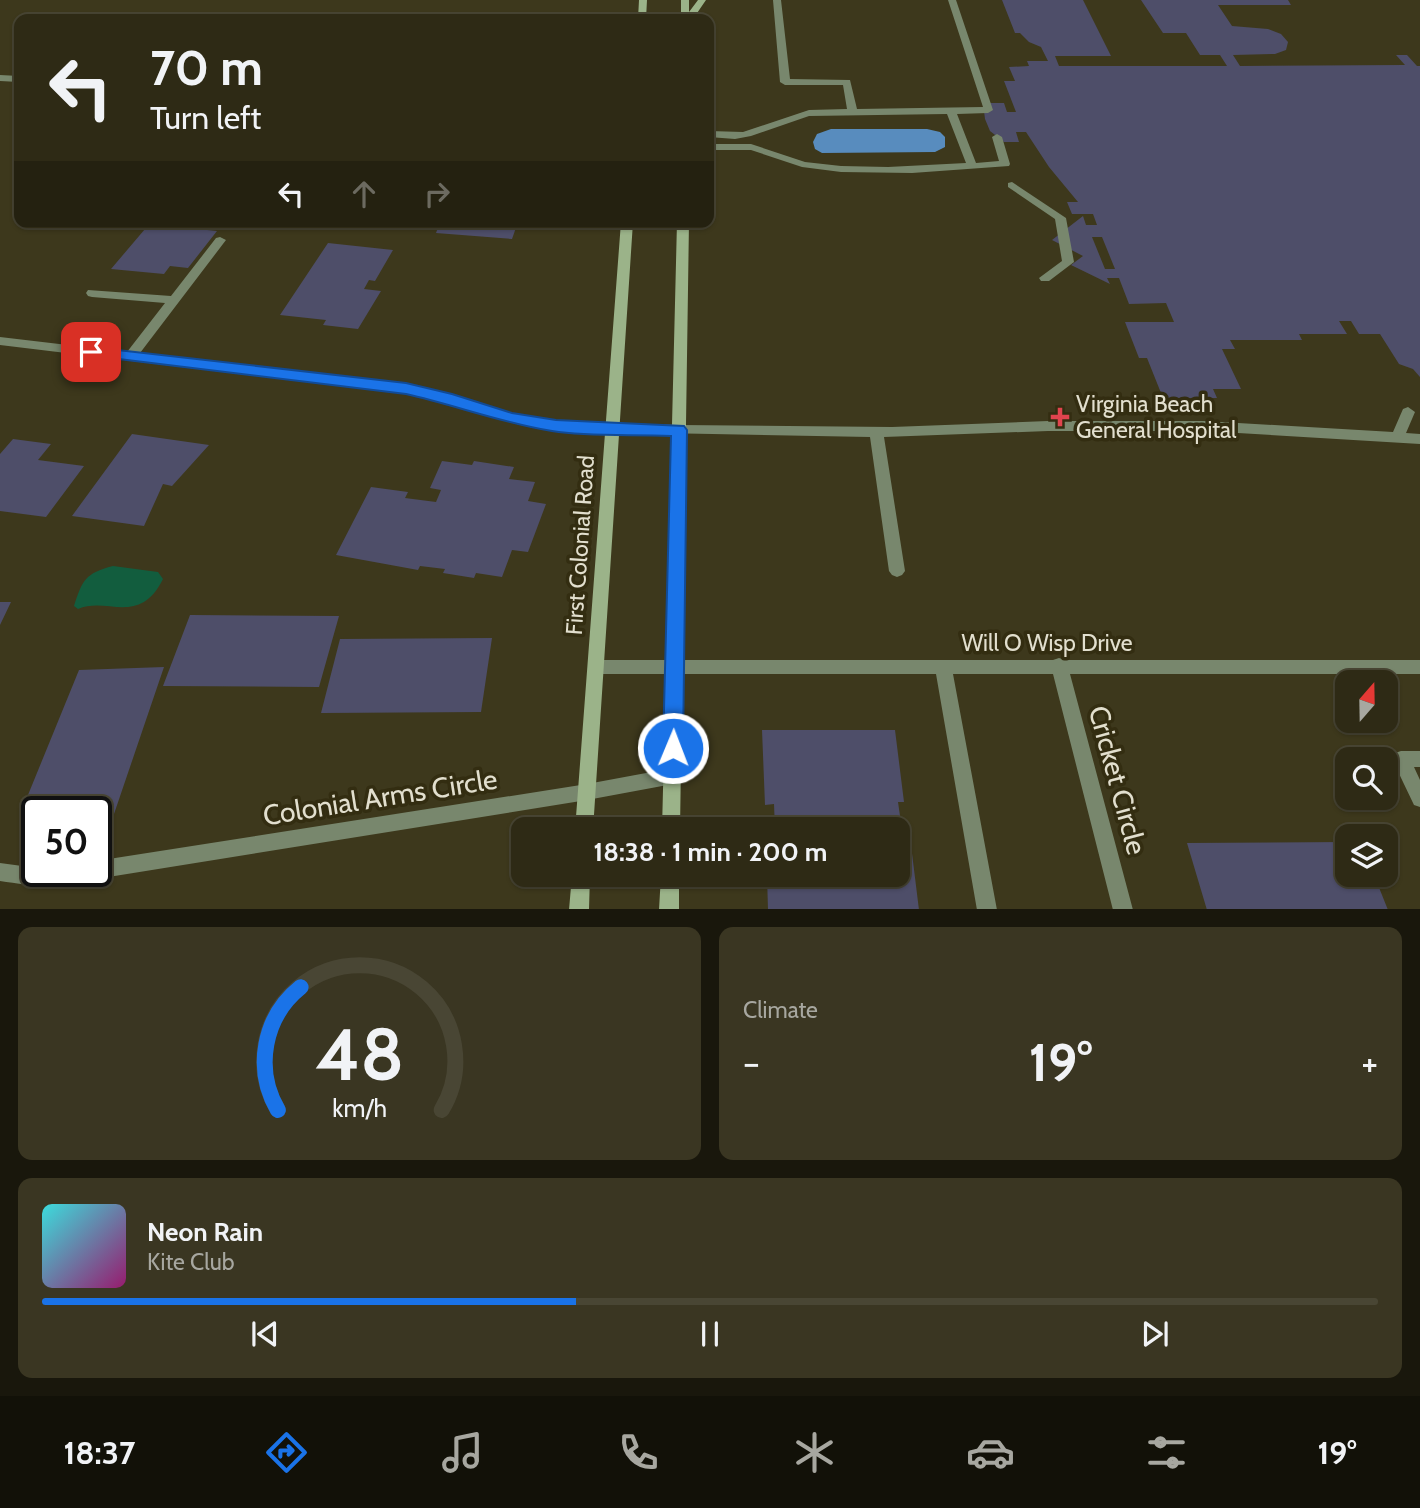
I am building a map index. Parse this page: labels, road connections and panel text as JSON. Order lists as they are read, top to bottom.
{
  "streets": {
    "main road": ["First Colonial Road"],
    "street": ["Will O Wisp Drive", "Cricket Circle", "Colonial Arms Circle"]
  },
  "crossings": [
    ["First Colonial Road", "Will O Wisp Drive"],
    ["First Colonial Road", "Colonial Arms Circle"],
    ["Will O Wisp Drive", "Cricket Circle"]
  ],
  "places": {
    "health": ["Virginia Beach General Hospital"]
  },
  "north": "top",
  "page": {
    "turn": ["70 m", "Turn left"],
    "limit": "50",
    "trip": "18:38 · 1 min · 200 m",
    "tile": "Climate",
    "heat": ["−", "19°", "+"],
    "song": ["Neon Rain", "Kite Club"],
    "tabs": ["18:37", "19°"],
    "gauge": ["48", "km/h"]
  }
}
